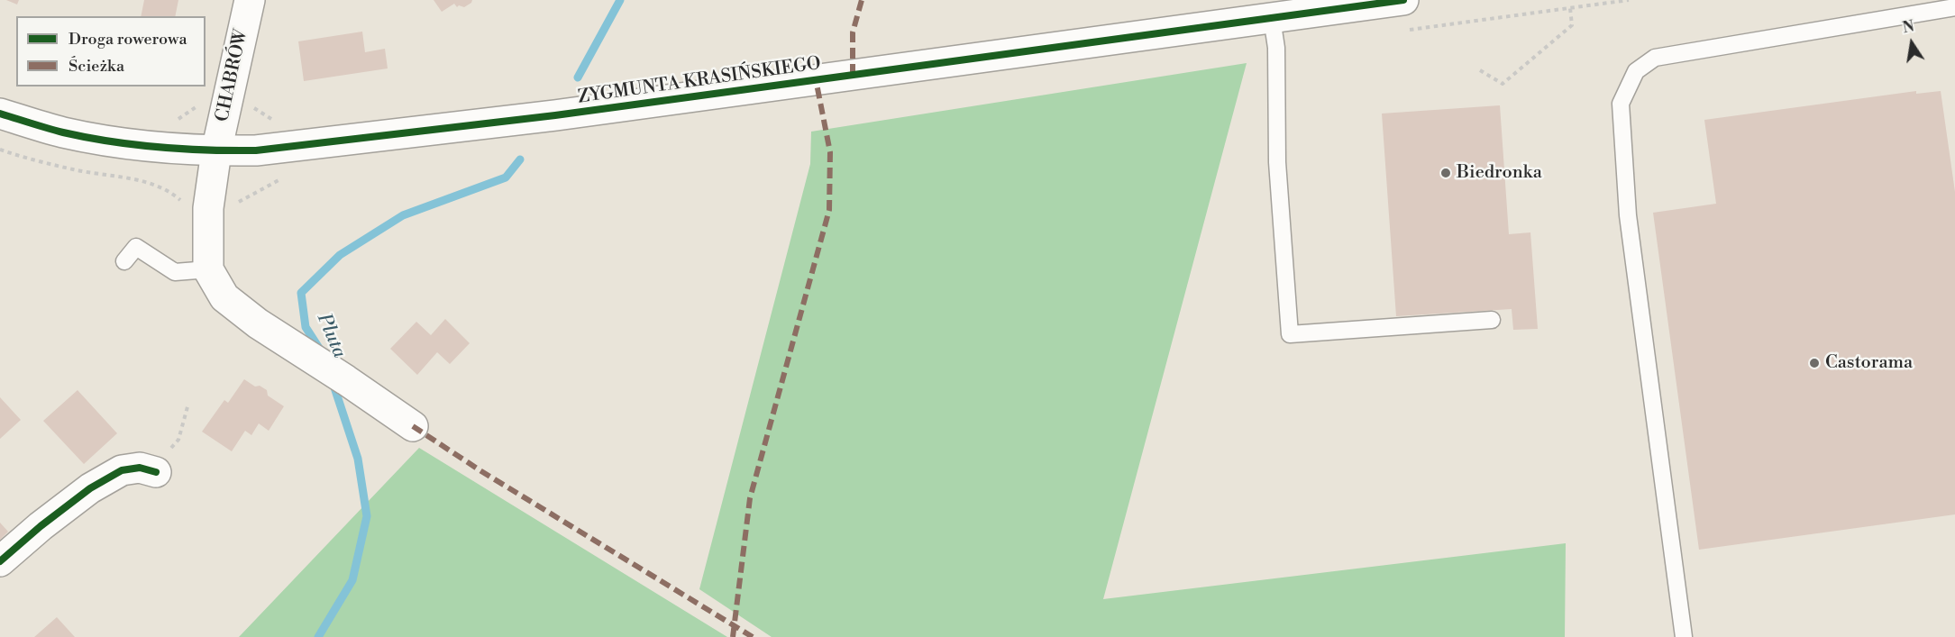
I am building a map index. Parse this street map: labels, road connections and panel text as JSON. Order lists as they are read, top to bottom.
{
  "streets": {
    "street": ["CHABRÓW", "ZYGMUNTA KRASIŃSKIEGO"]
  },
  "crossings": [
    ["CHABRÓW", "ZYGMUNTA KRASIŃSKIEGO"]
  ],
  "water": ["Pluta"],
  "places": ["Biedronka", "Castorama"],
  "legend": ["Droga rowerowa", "Ścieżka"],
  "north": "top"
}
